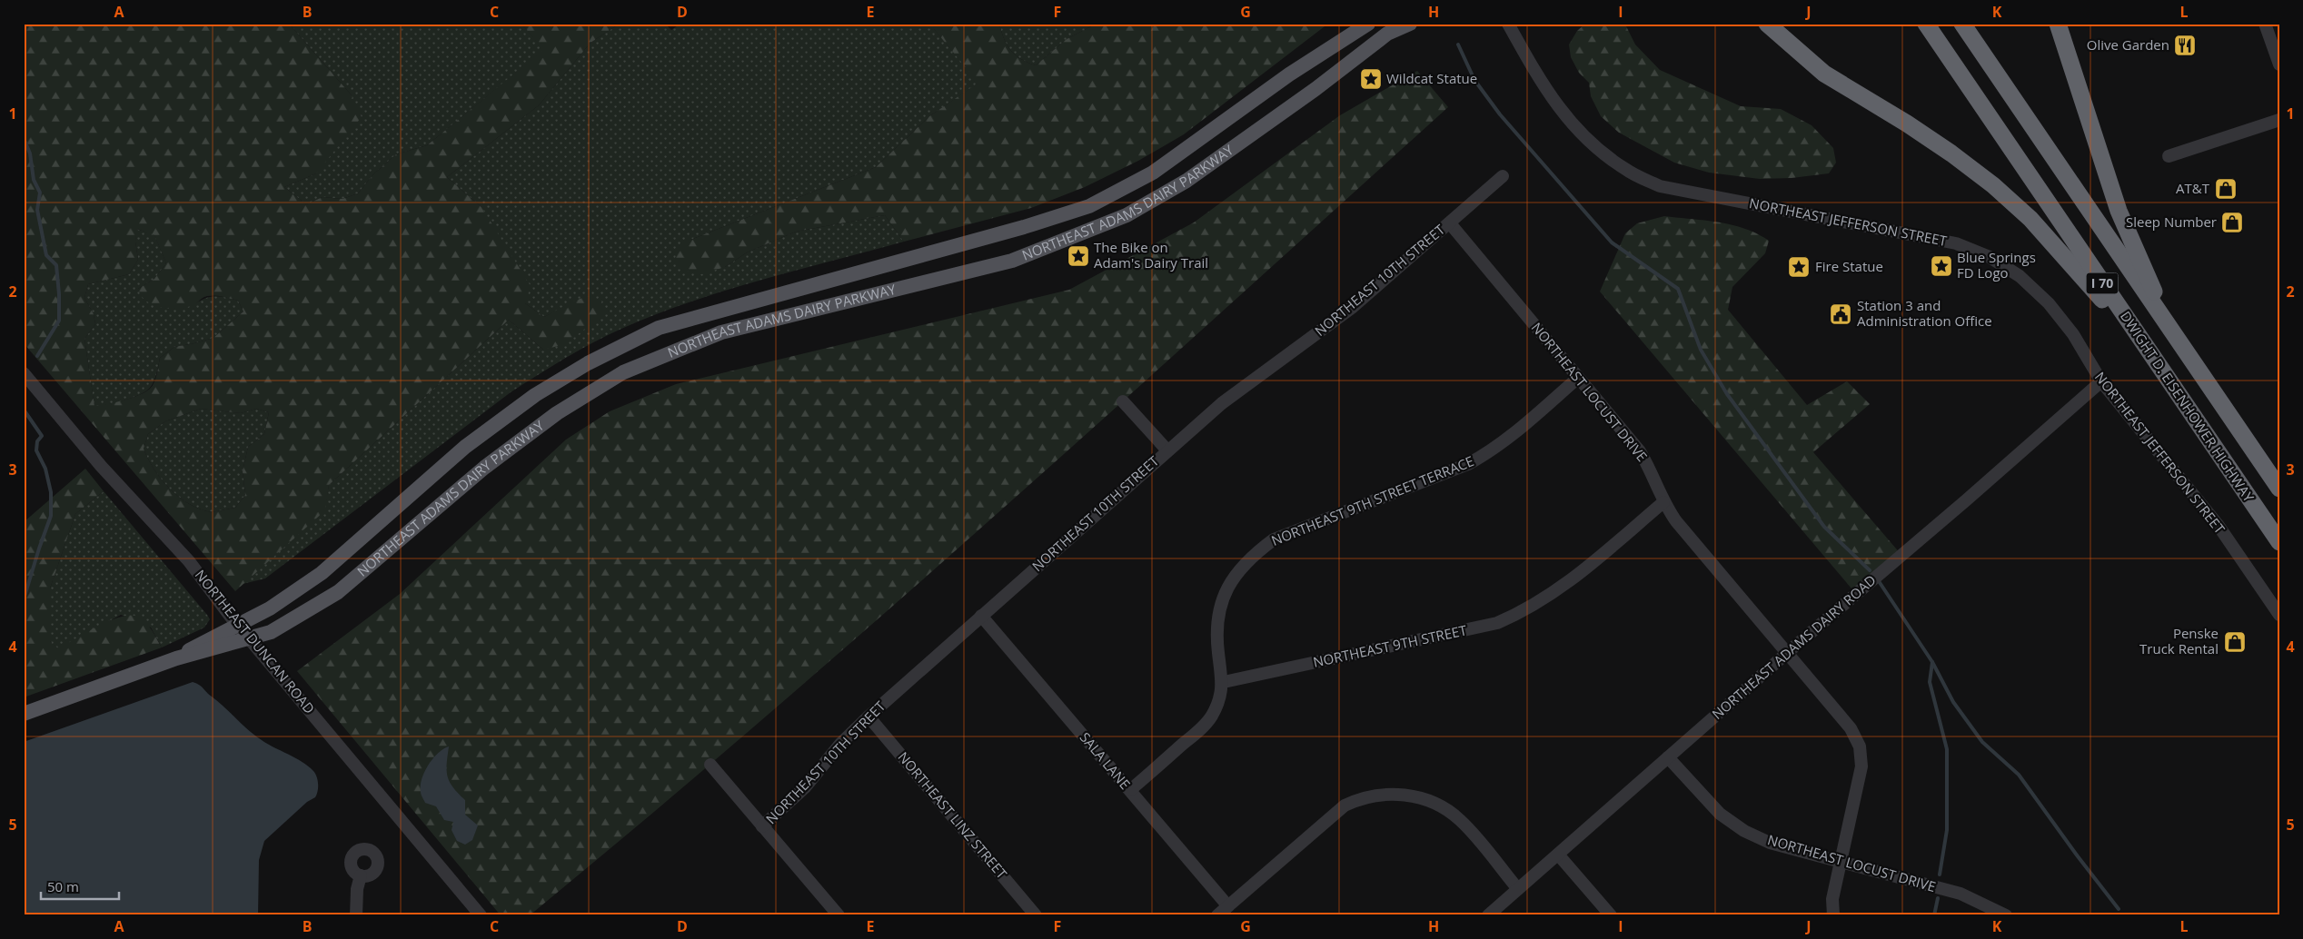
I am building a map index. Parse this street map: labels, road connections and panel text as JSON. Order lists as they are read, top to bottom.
{
  "streets": {
    "highway": ["I 70", "DWIGHT D. EISENHOWER HIGHWAY"],
    "main road": ["NORTHEAST ADAMS DAIRY PARKWAY"],
    "street": [
      "NORTHEAST JEFFERSON STREET",
      "NORTHEAST 10TH STREET",
      "NORTHEAST LOCUST DRIVE",
      "NORTHEAST 9TH STREET TERRACE",
      "NORTHEAST DUNCAN ROAD",
      "NORTHEAST 9TH STREET",
      "NORTHEAST ADAMS DAIRY ROAD",
      "SALA LANE",
      "NORTHEAST LINZ STREET"
    ]
  },
  "crossings": [
    ["NORTHEAST ADAMS DAIRY PARKWAY", "NORTHEAST DUNCAN ROAD"],
    ["NORTHEAST JEFFERSON STREET", "NORTHEAST ADAMS DAIRY ROAD"],
    ["NORTHEAST 10TH STREET", "NORTHEAST LOCUST DRIVE"],
    ["NORTHEAST 10TH STREET", "SALA LANE"],
    ["NORTHEAST 10TH STREET", "NORTHEAST LINZ STREET"],
    ["NORTHEAST LOCUST DRIVE", "NORTHEAST 9TH STREET TERRACE"],
    ["NORTHEAST LOCUST DRIVE", "NORTHEAST 9TH STREET"],
    ["NORTHEAST LOCUST DRIVE", "NORTHEAST ADAMS DAIRY ROAD"],
    ["NORTHEAST 9TH STREET TERRACE", "NORTHEAST 9TH STREET"]
  ],
  "places": {
    "restaurant": ["Olive Garden"],
    "place": [
      "Wildcat Statue",
      "The Bike on Adam's Dairy Trail",
      "Blue Springs FD Logo",
      "Fire Statue"
    ],
    "shop": ["AT&T", "Sleep Number", "Penske Truck Rental"],
    "public building": ["Station 3 and Administration Office"]
  },
  "scale_bar": "50 m",
  "grid": {
    "columns": [
      "A",
      "B",
      "C",
      "D",
      "E",
      "F",
      "G",
      "H",
      "I",
      "J",
      "K",
      "L"
    ],
    "rows": [
      "1",
      "2",
      "3",
      "4",
      "5"
    ]
  }
}
